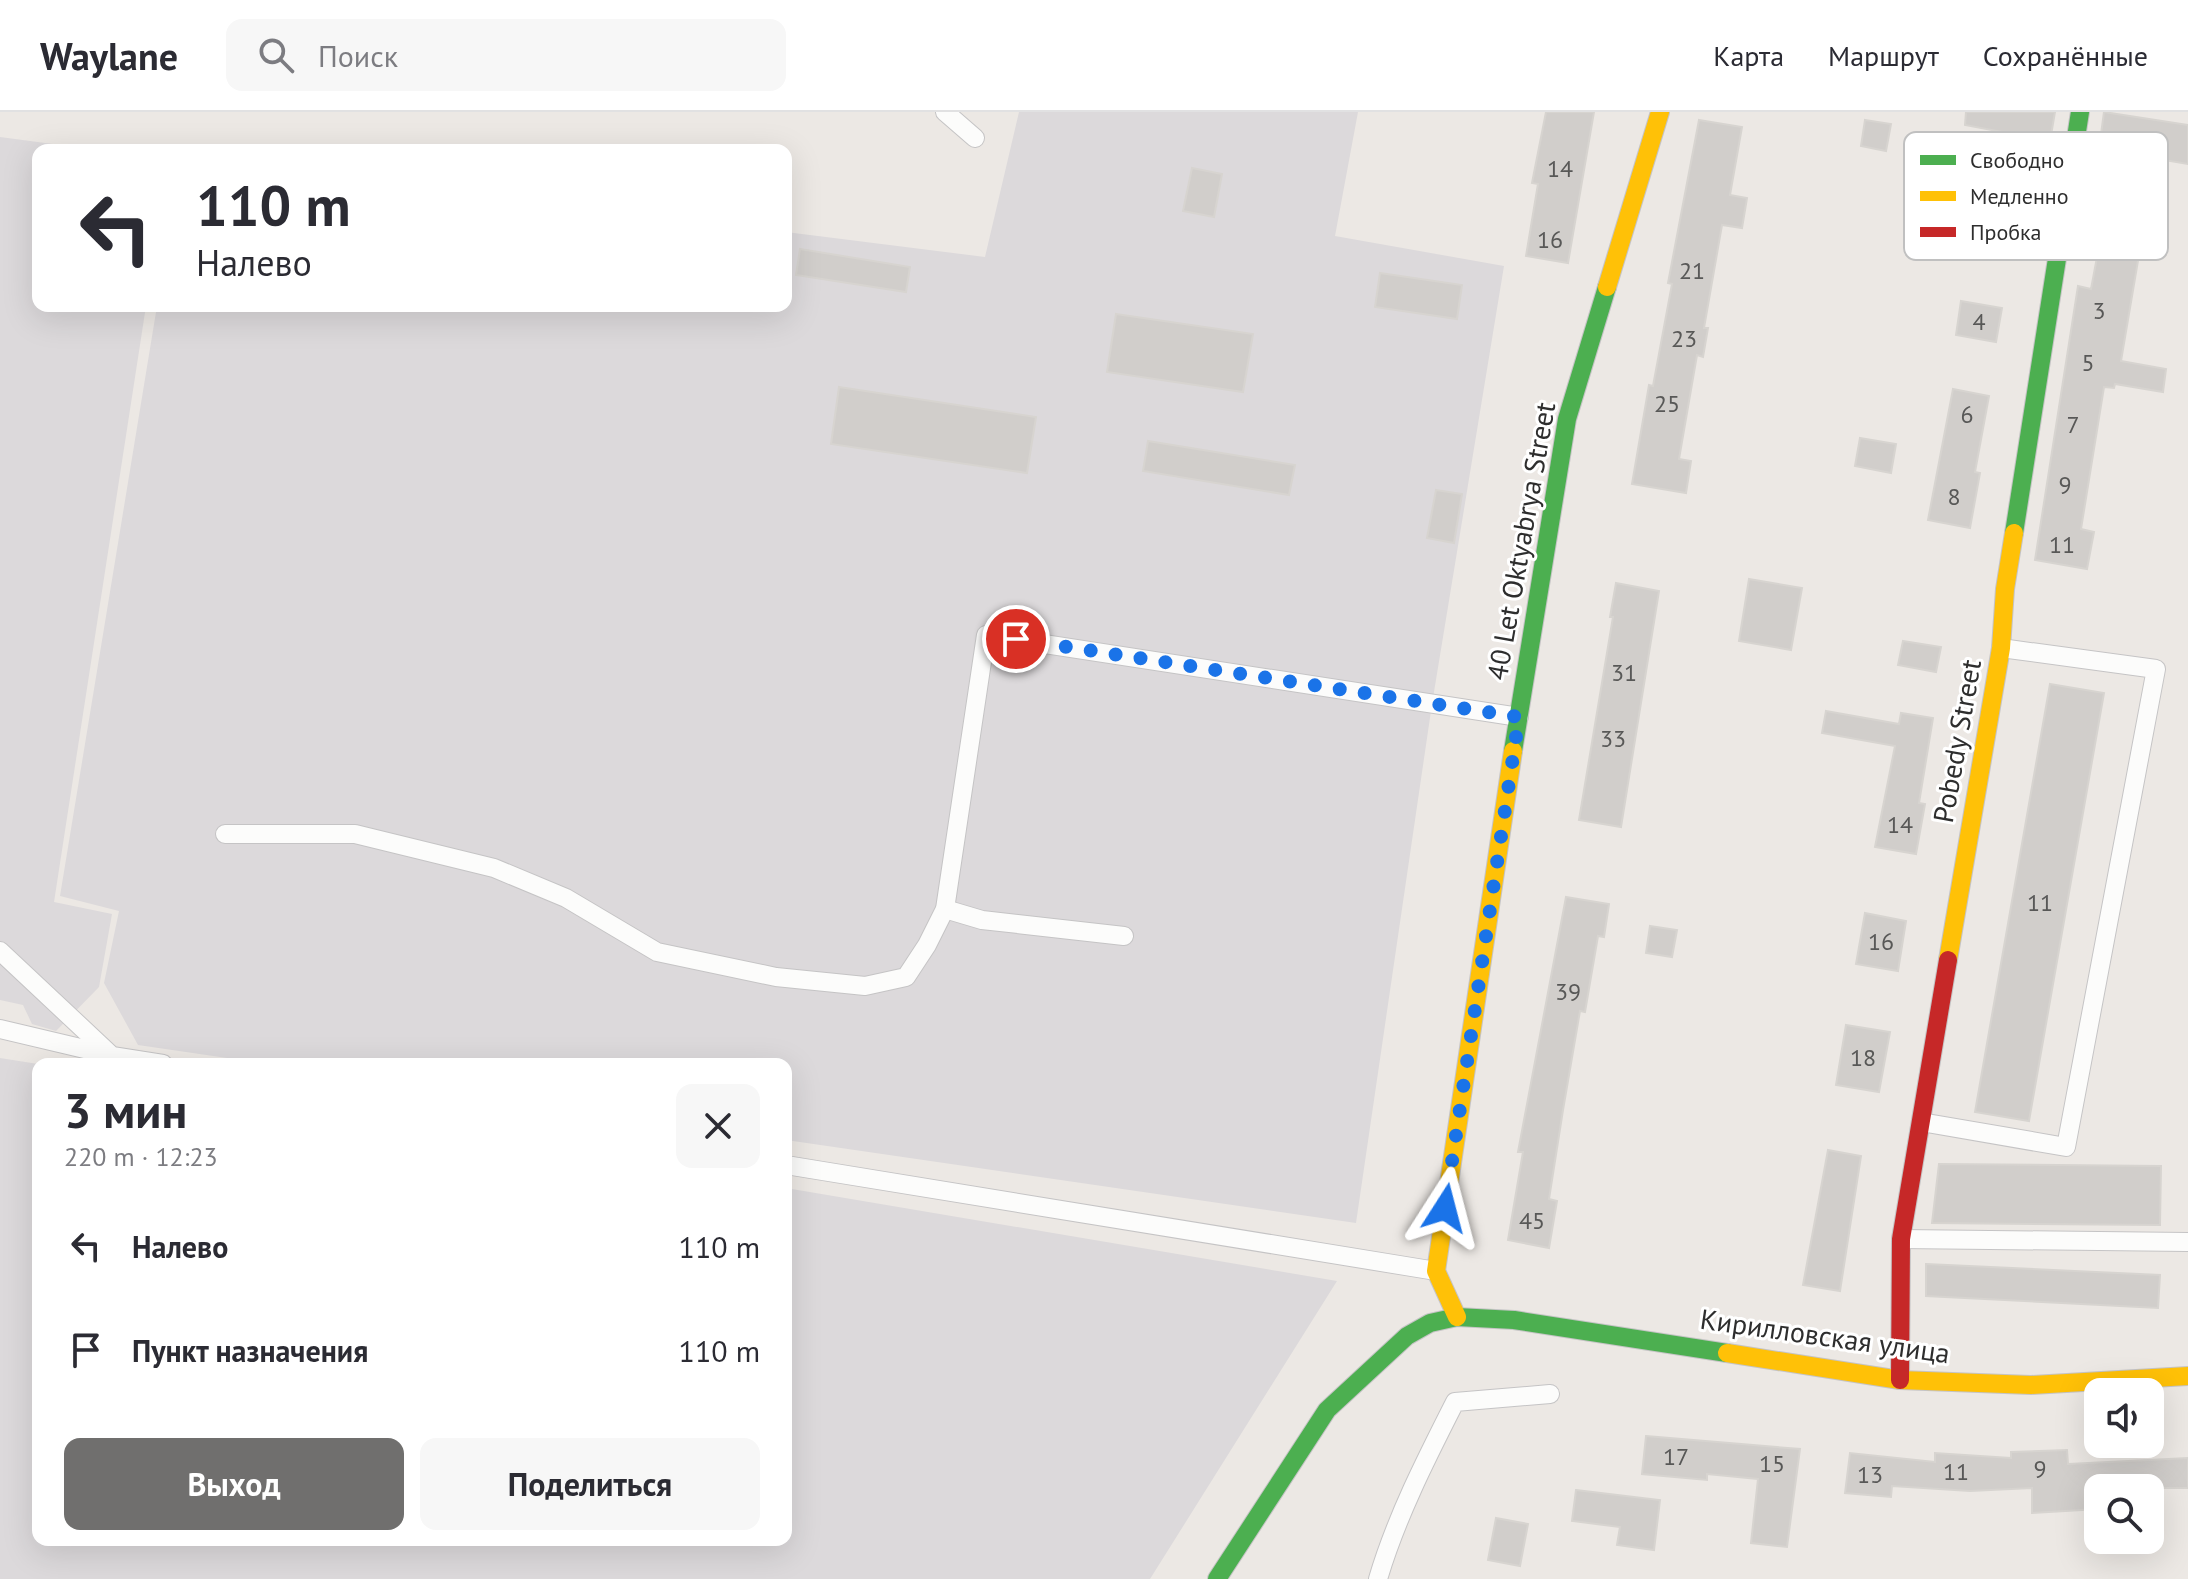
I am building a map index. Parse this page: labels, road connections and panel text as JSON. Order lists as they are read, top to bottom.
{
  "streets": {
    "street": ["40 Let Oktyabrya Street", "Pobedy Street", "Кирилловская улица"]
  },
  "crossings": [
    ["Pobedy Street", "Кирилловская улица"]
  ],
  "house_numbers": [
    "14",
    "16",
    "21",
    "3",
    "4",
    "23",
    "5",
    "25",
    "6",
    "7",
    "9",
    "8",
    "11",
    "31",
    "33",
    "14",
    "11",
    "16",
    "39",
    "18",
    "45",
    "17",
    "15",
    "9",
    "11",
    "13"
  ],
  "legend": ["Свободно", "Медленно", "Пробка"],
  "page": {
    "header": "Waylane",
    "search": "Поиск",
    "nav": ["Карта", "Маршрут", "Сохранённые"],
    "turn": ["110 m", "Налево"],
    "heading": ["3 мин", "220 m · 12:23"],
    "list": [
      {
        "name": "Налево",
        "value": "110 m"
      },
      {
        "name": "Пункт назначения",
        "value": "110 m"
      }
    ],
    "buttons": ["Выход", "Поделиться"]
  }
}
